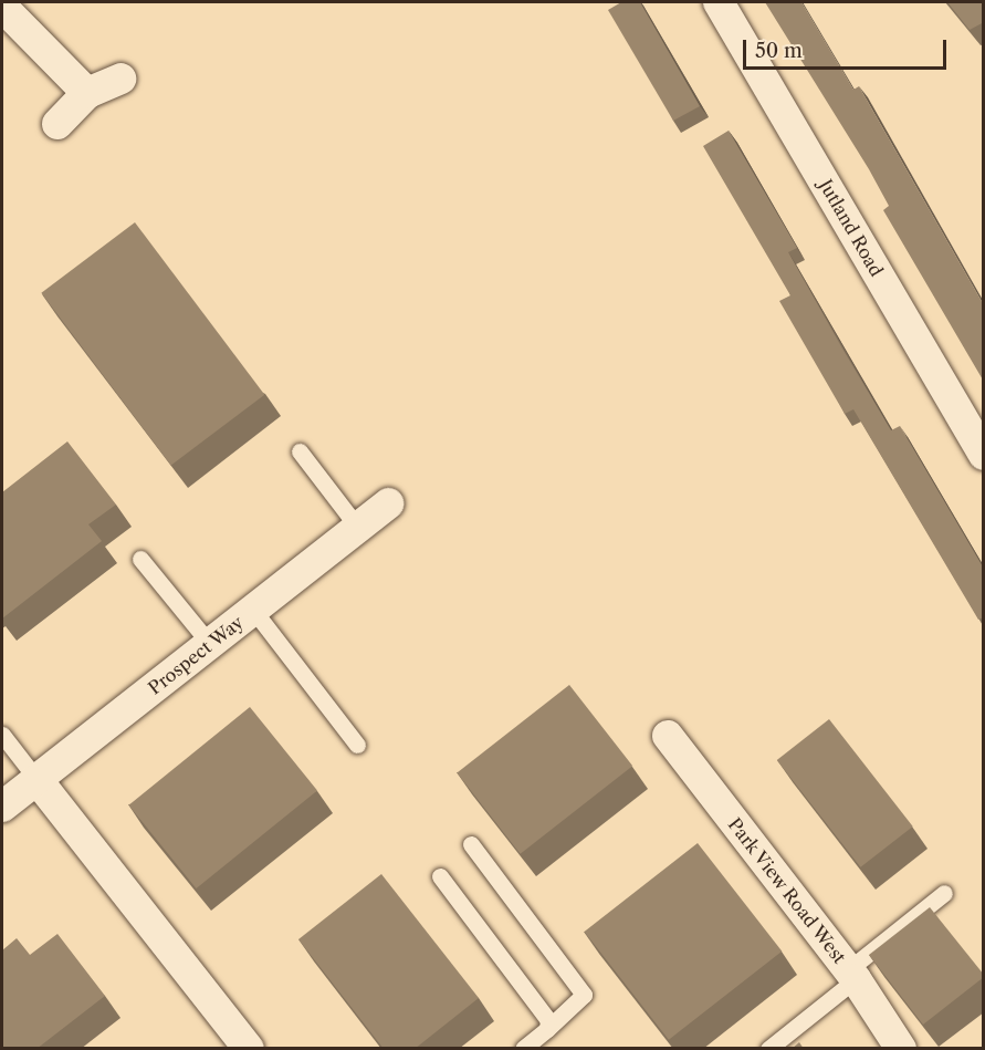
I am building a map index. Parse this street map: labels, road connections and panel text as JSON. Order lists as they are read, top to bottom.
{
  "streets": {
    "street": ["Jutland Road", "Prospect Way", "Park View Road West"]
  },
  "scale_bar": "50 m"
}
